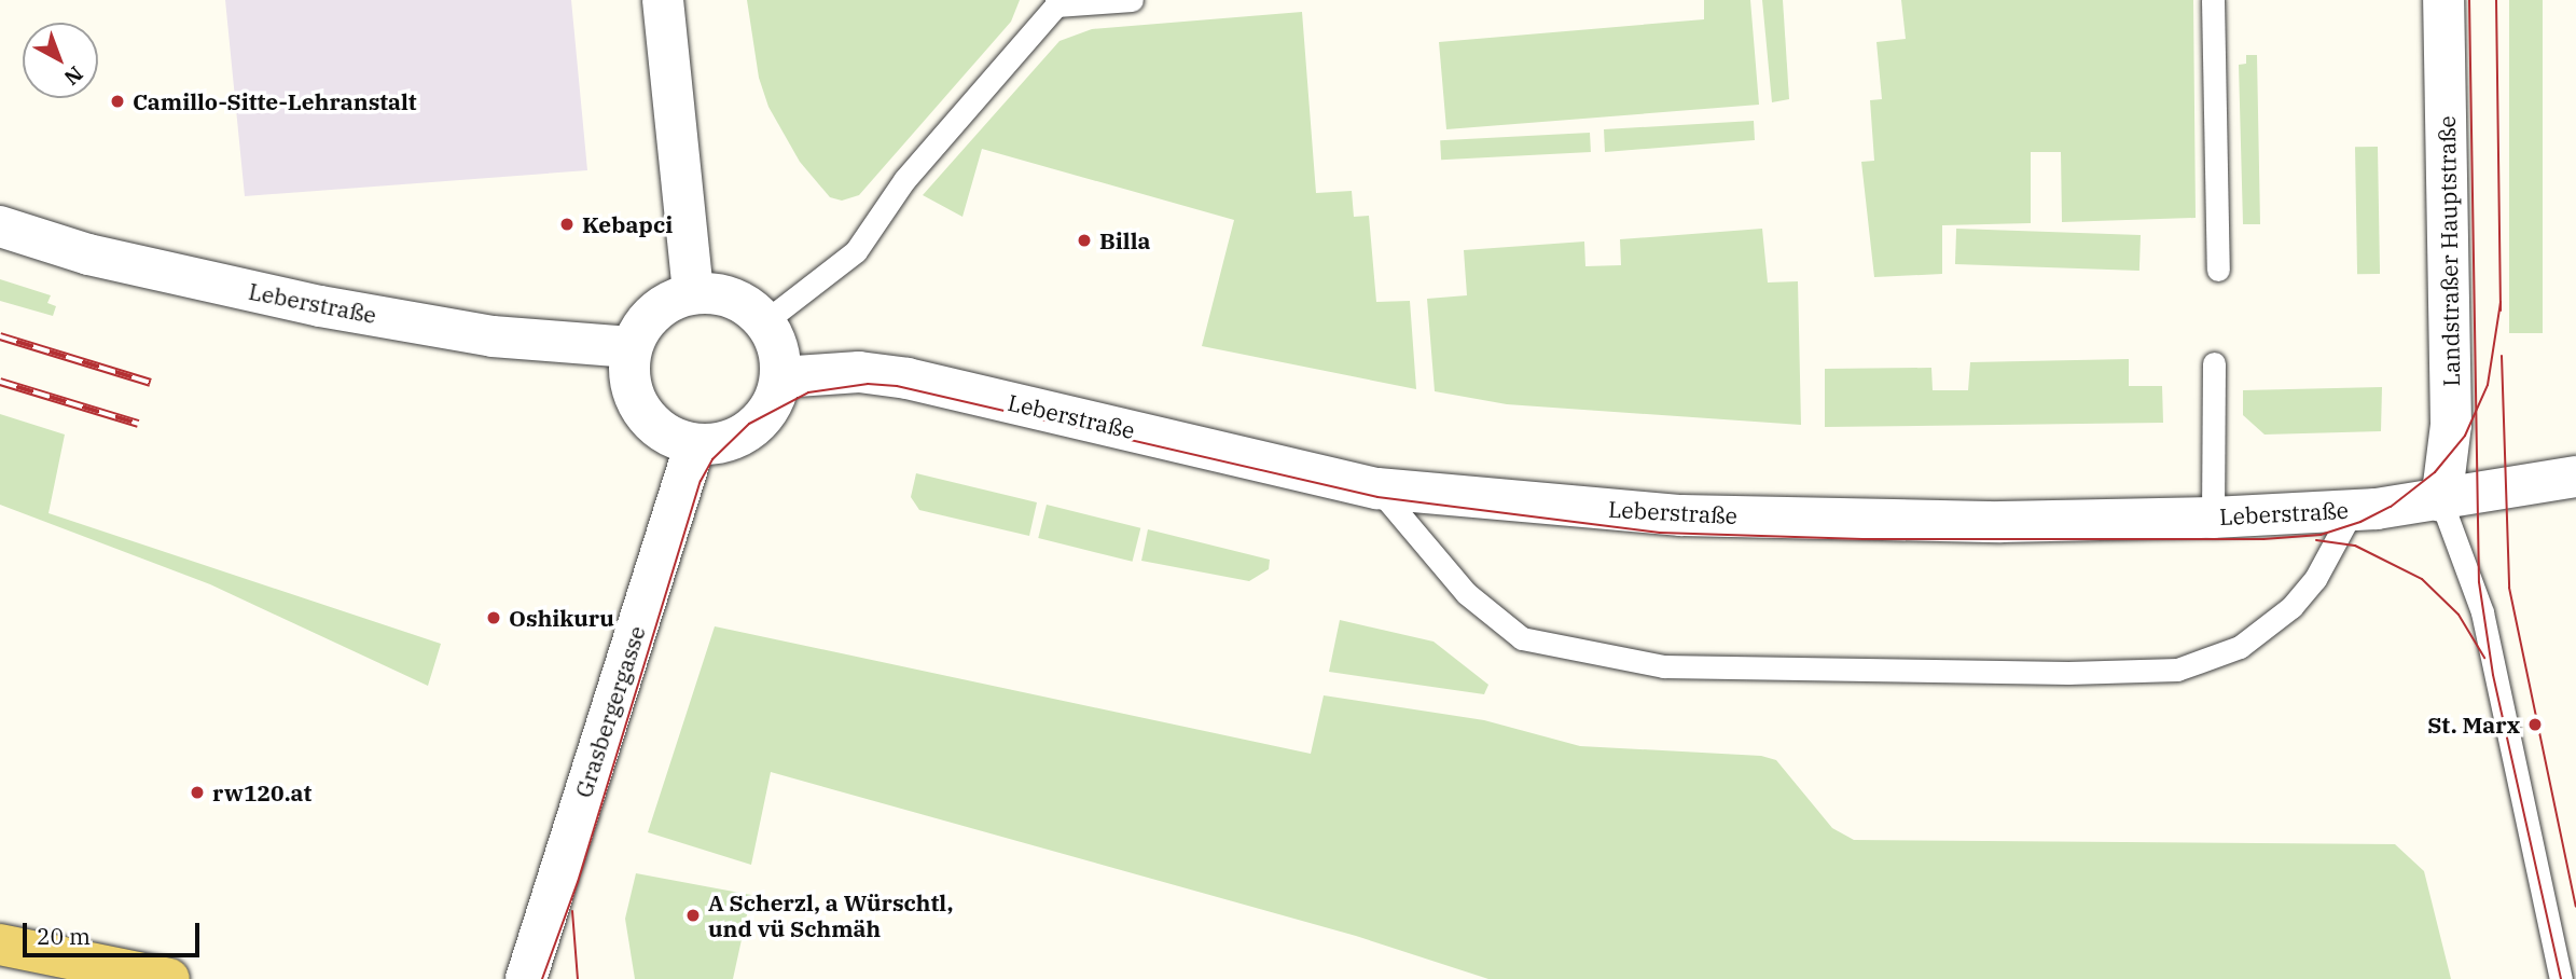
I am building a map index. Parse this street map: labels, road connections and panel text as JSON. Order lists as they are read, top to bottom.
{
  "streets": {
    "street": ["Landstraßer Hauptstraße", "Leberstraße", "Grasbergergasse"]
  },
  "crossings": [
    ["Landstraßer Hauptstraße", "Leberstraße"],
    ["Leberstraße", "Grasbergergasse"]
  ],
  "places": [
    "Camillo-Sitte-Lehranstalt",
    "Kebapci",
    "Billa",
    "Oshikuru",
    "St. Marx",
    "rw120.at",
    "A Scherzl, a Würschtl, und vü Schmäh"
  ],
  "scale_bar": "20 m",
  "north": "bottom right"
}
